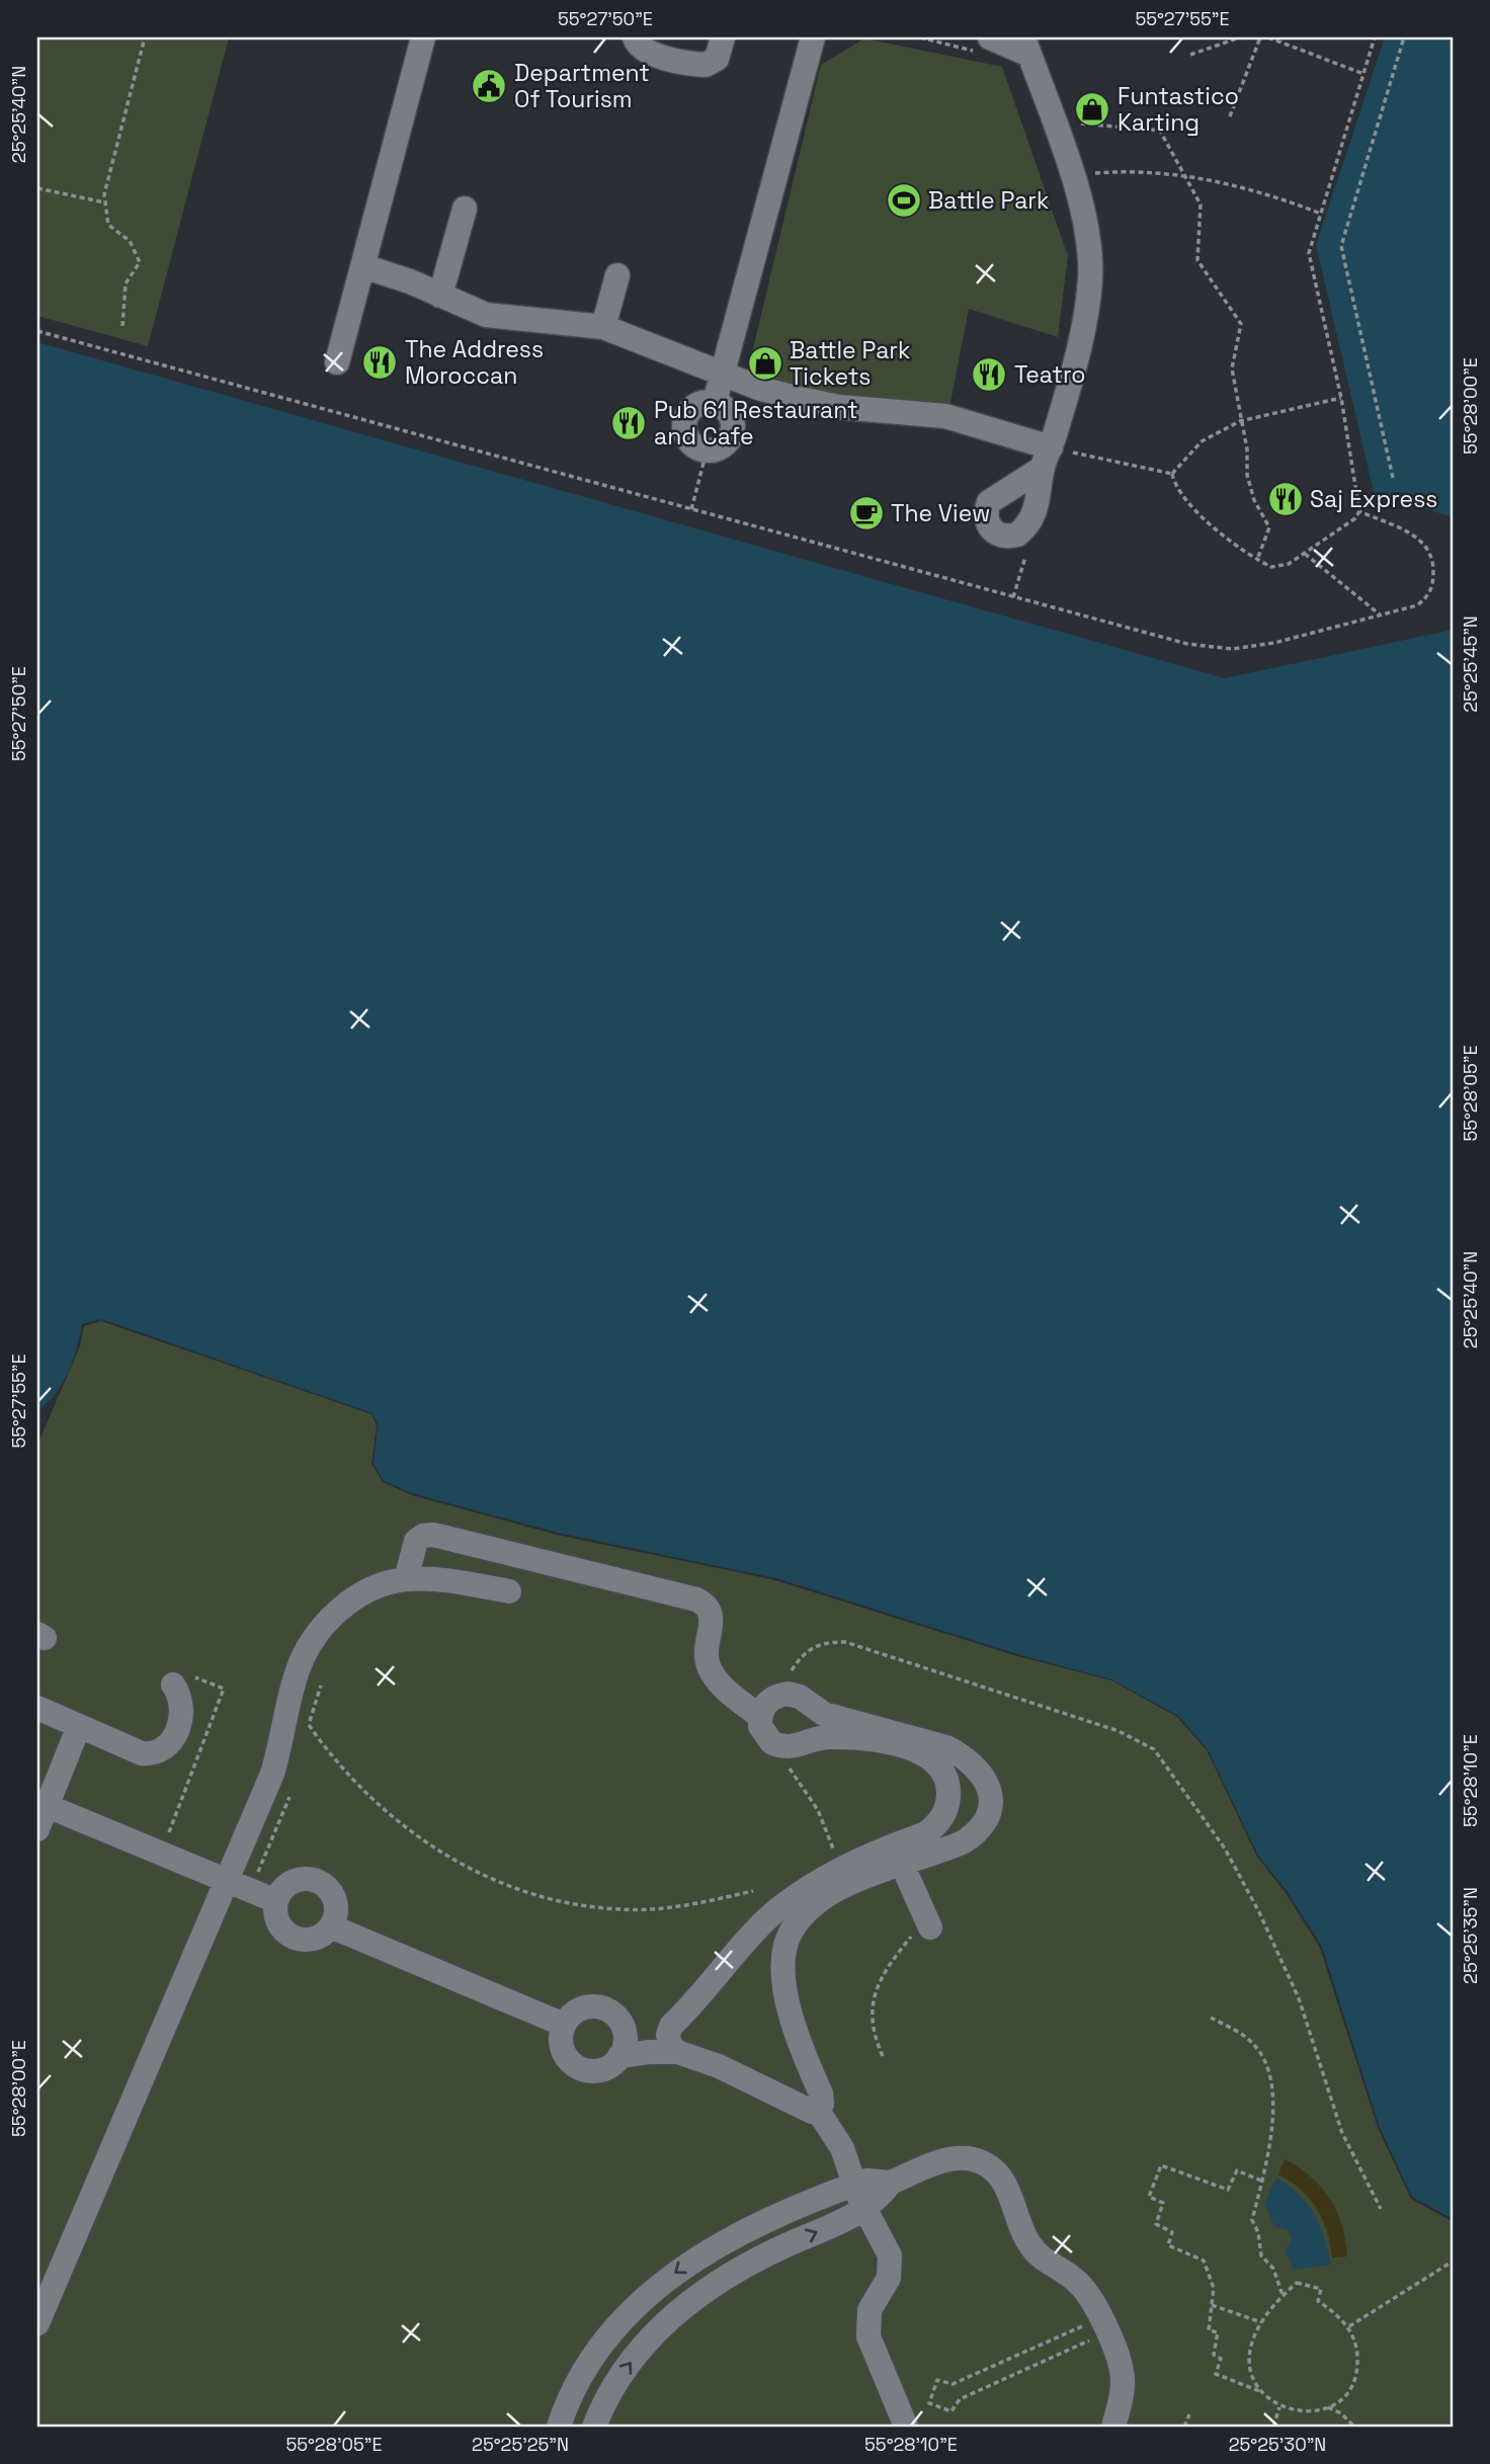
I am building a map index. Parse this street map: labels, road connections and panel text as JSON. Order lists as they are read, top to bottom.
{
  "places": {
    "public building": ["Department Of Tourism"],
    "shop": ["Funtastico Karting", "Battle Park Tickets"],
    "sports": ["Battle Park"],
    "restaurant": [
      "The Address Moroccan",
      "Teatro",
      "Pub 61 Restaurant and Cafe",
      "Saj Express"
    ],
    "cafe": ["The View"]
  },
  "coordinates": [
    "55°27'50\"E",
    "55°27'55\"E",
    "25°25'40\"N",
    "55°28'00\"E",
    "25°25'45\"N",
    "55°28'05\"E",
    "55°28'10\"E",
    "25°25'35\"N",
    "25°25'25\"N",
    "25°25'30\"N"
  ]
}
